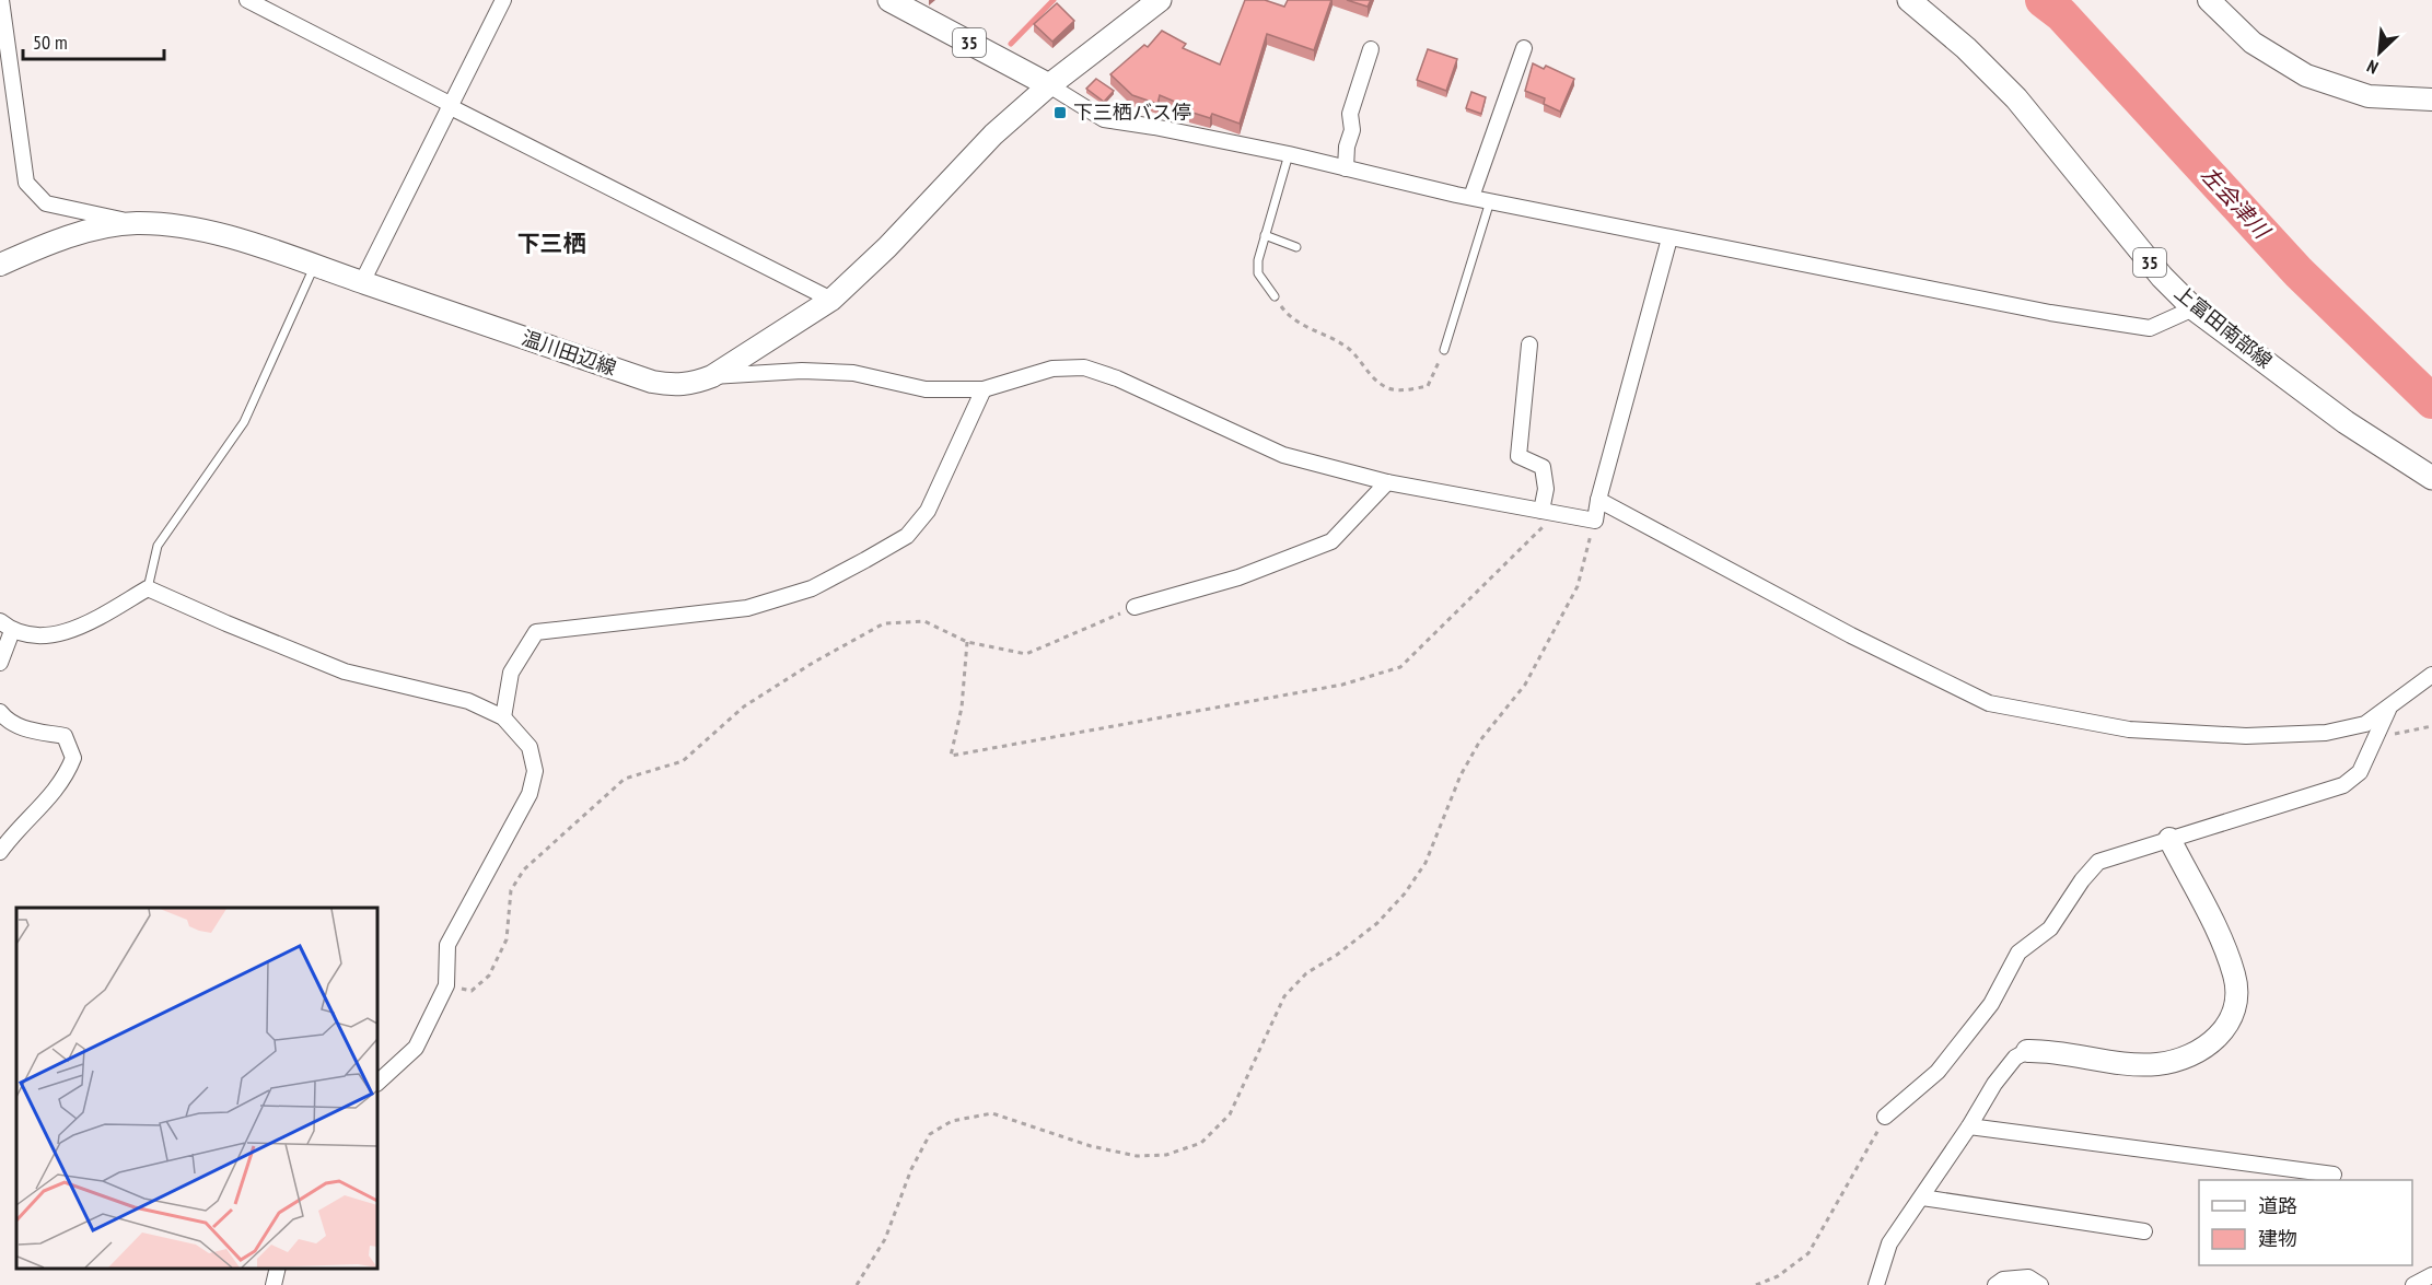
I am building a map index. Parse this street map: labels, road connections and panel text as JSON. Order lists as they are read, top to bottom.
{
  "streets": {
    "main road": ["35", "上富田南部線", "温川田辺線"]
  },
  "crossings": [
    ["35", "温川田辺線"]
  ],
  "districts": ["下三栖"],
  "water": ["左会津川"],
  "places": {
    "transit": ["下三栖バス停"]
  },
  "legend": ["道路", "建物"],
  "scale_bar": "50 m",
  "north": "bottom left"
}
